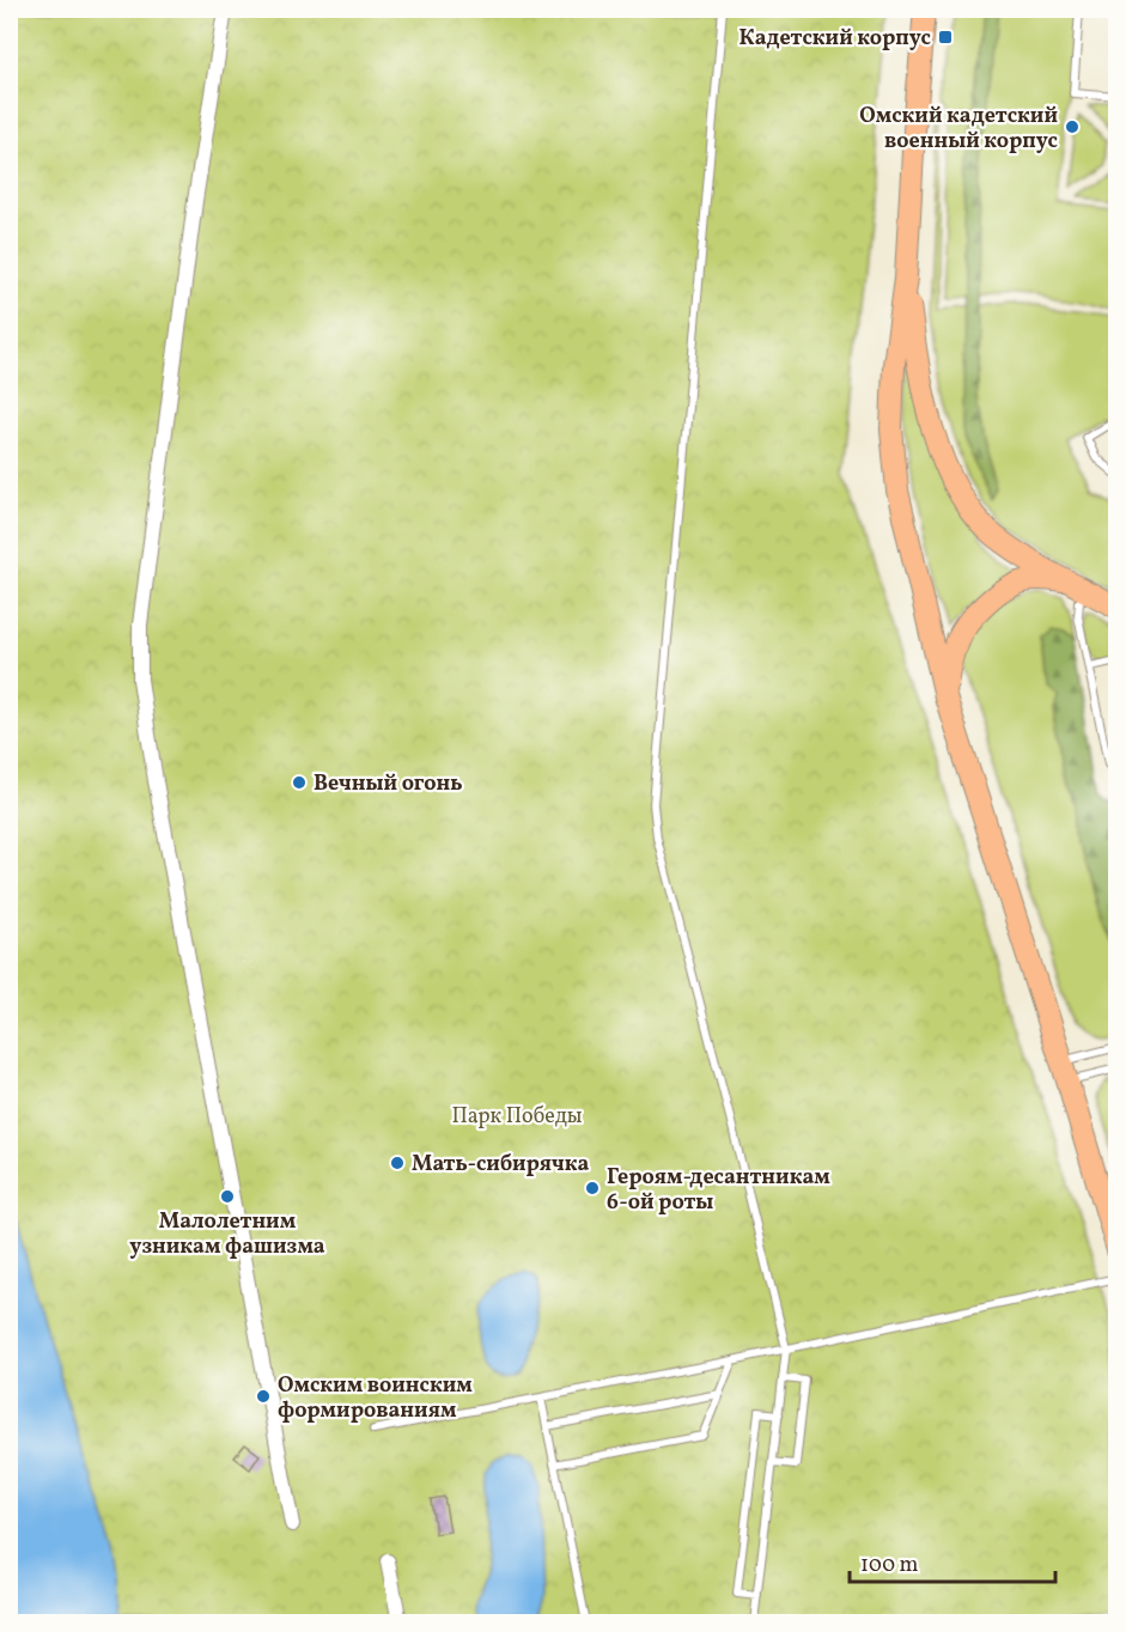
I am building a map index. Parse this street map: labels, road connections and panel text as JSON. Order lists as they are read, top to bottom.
{
  "parks": ["Парк Победы"],
  "places": {
    "transit": ["Кадетский корпус"],
    "other": [
      "Омский кадетский военный корпус",
      "Вечный огонь",
      "Мать-сибирячка",
      "Героям-десантникам 6-ой роты",
      "Малолетним узникам фашизма",
      "Омским воинским формированиям"
    ]
  },
  "scale_bar": "100 m"
}
